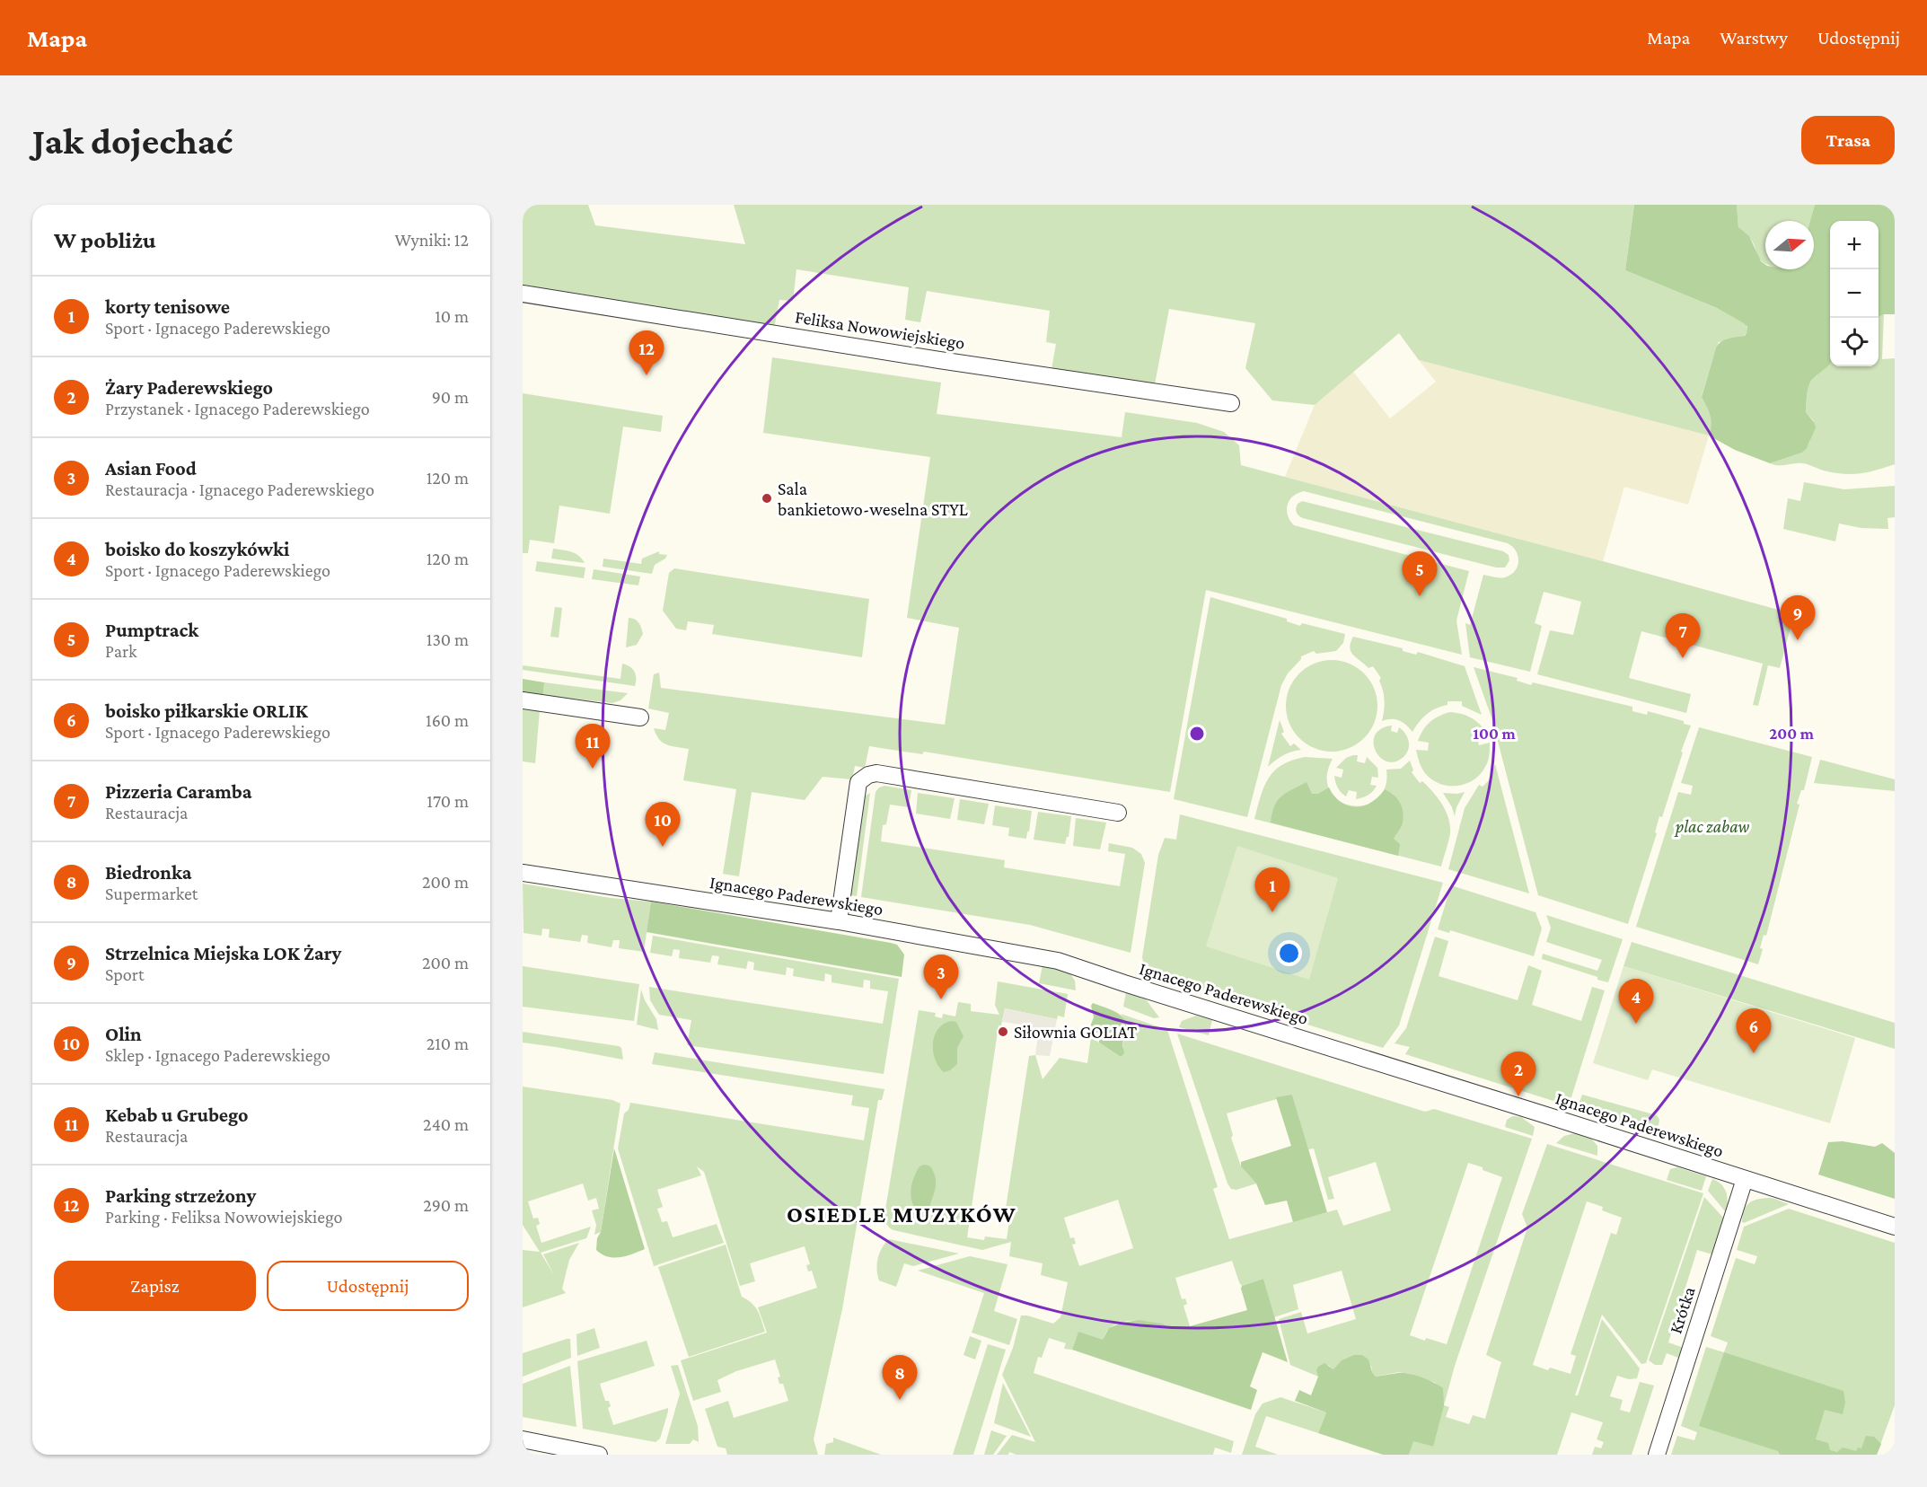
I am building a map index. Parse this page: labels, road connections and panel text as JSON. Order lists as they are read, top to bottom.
{
  "streets": {
    "street": ["Feliksa Nowowiejskiego", "Ignacego Paderewskiego", "Krótka"]
  },
  "crossings": [
    ["Ignacego Paderewskiego", "Krótka"]
  ],
  "districts": ["OSIEDLE MUZYKÓW"],
  "parks": ["plac zabaw"],
  "places": ["Sala bankietowo-weselna STYL", "Siłownia GOLIAT"],
  "north": "right",
  "page": {
    "header": "Mapa",
    "nav": ["Mapa", "Warstwy", "Udostępnij"],
    "buttons": [
      "Trasa",
      ["Zapisz", "Udostępnij"]
    ],
    "title": "Jak dojechać",
    "heading": ["W pobliżu", "Wyniki: 12"],
    "map_buttons": ["+", "−"],
    "list": [
      {
        "mark": "1",
        "name": "korty tenisowe",
        "note": "Sport · Ignacego Paderewskiego",
        "value": "10 m"
      },
      {
        "mark": "2",
        "name": "Żary Paderewskiego",
        "note": "Przystanek · Ignacego Paderewskiego",
        "value": "90 m"
      },
      {
        "mark": "3",
        "name": "Asian Food",
        "note": "Restauracja · Ignacego Paderewskiego",
        "value": "120 m"
      },
      {
        "mark": "4",
        "name": "boisko do koszykówki",
        "note": "Sport · Ignacego Paderewskiego",
        "value": "120 m"
      },
      {
        "mark": "5",
        "name": "Pumptrack",
        "note": "Park",
        "value": "130 m"
      },
      {
        "mark": "6",
        "name": "boisko piłkarskie ORLIK",
        "note": "Sport · Ignacego Paderewskiego",
        "value": "160 m"
      },
      {
        "mark": "7",
        "name": "Pizzeria Caramba",
        "note": "Restauracja",
        "value": "170 m"
      },
      {
        "mark": "8",
        "name": "Biedronka",
        "note": "Supermarket",
        "value": "200 m"
      },
      {
        "mark": "9",
        "name": "Strzelnica Miejska LOK Żary",
        "note": "Sport",
        "value": "200 m"
      },
      {
        "mark": "10",
        "name": "Olin",
        "note": "Sklep · Ignacego Paderewskiego",
        "value": "210 m"
      },
      {
        "mark": "11",
        "name": "Kebab u Grubego",
        "note": "Restauracja",
        "value": "240 m"
      },
      {
        "mark": "12",
        "name": "Parking strzeżony",
        "note": "Parking · Feliksa Nowowiejskiego",
        "value": "290 m"
      }
    ],
    "pins": [
      "12",
      "5",
      "9",
      "7",
      "11",
      "10",
      "1",
      "3",
      "4",
      "6",
      "2",
      "8"
    ]
  },
  "rings": ["100 m", "200 m"]
}
